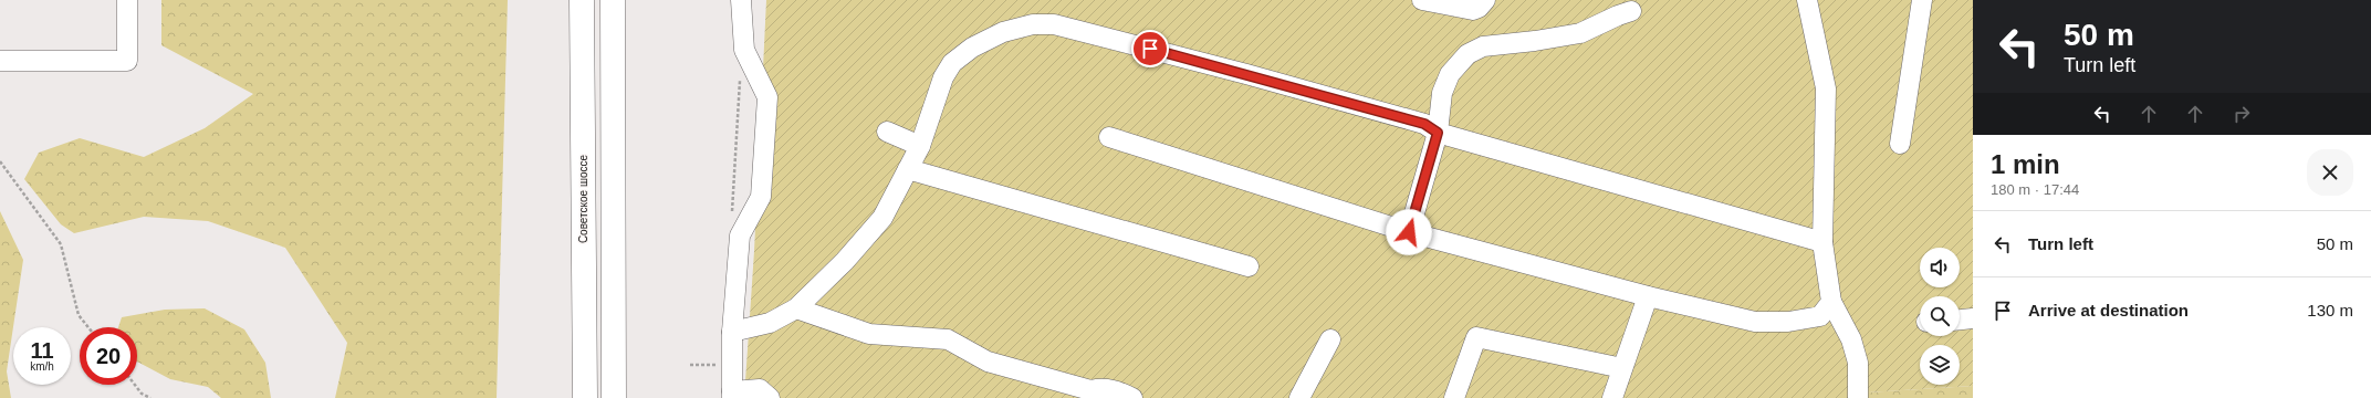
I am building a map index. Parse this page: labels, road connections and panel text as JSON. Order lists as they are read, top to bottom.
{
  "streets": {
    "highway": ["Советское шоссе"]
  },
  "page": {
    "turn": ["50 m", "Turn left"],
    "heading": ["1 min", "180 m · 17:44"],
    "list": [
      {
        "name": "Turn left",
        "value": "50 m"
      },
      {
        "name": "Arrive at destination",
        "value": "130 m"
      }
    ],
    "speed": "11 km/h",
    "limit": "20"
  }
}
